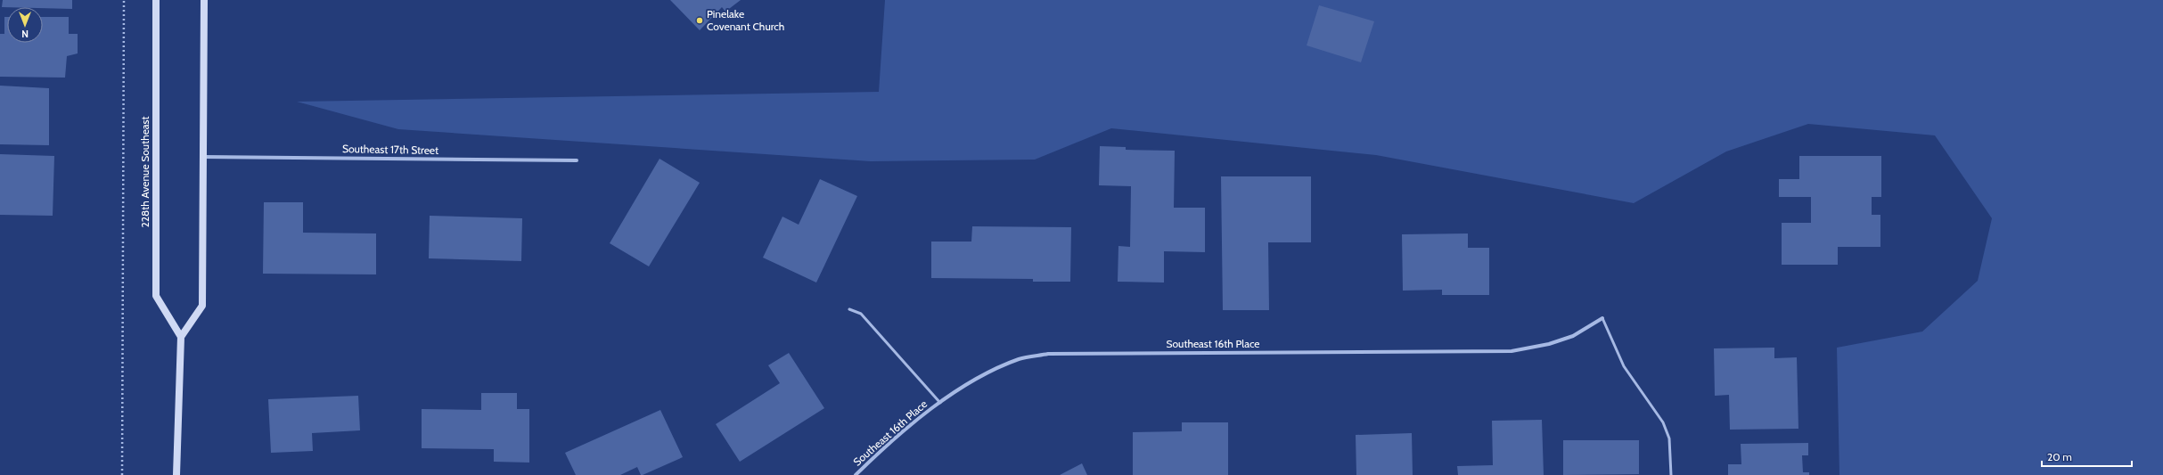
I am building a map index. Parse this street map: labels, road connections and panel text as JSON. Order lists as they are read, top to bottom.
{
  "streets": {
    "main road": ["228th Avenue Southeast"],
    "street": ["Southeast 17th Street", "Southeast 16th Place"]
  },
  "places": ["Pinelake Covenant Church"],
  "scale_bar": "20 m",
  "north": "bottom"
}
